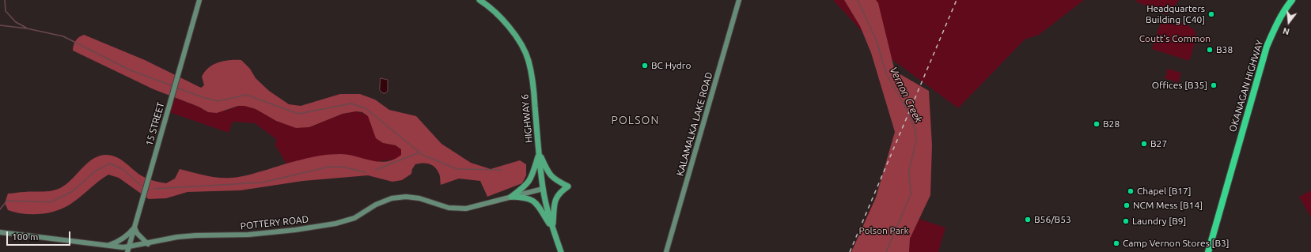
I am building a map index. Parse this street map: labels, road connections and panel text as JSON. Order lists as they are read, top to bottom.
{
  "streets": {
    "highway": ["OKANAGAN HIGHWAY"],
    "main road": ["HIGHWAY 6"],
    "street": ["15 STREET", "KALAMALKA LAKE ROAD", "POTTERY ROAD"]
  },
  "crossings": [
    ["HIGHWAY 6", "POTTERY ROAD"],
    ["15 STREET", "POTTERY ROAD"]
  ],
  "districts": ["POLSON"],
  "water": ["Vernon Creek"],
  "parks": ["Coutt's Common", "Polson Park"],
  "places": [
    "Headquarters Building [C40]",
    "B38",
    "BC Hydro",
    "Offices [B35]",
    "B28",
    "B27",
    "Chapel [B17]",
    "NCM Mess [B14]",
    "B56/B53",
    "Laundry [B9]",
    "Camp Vernon Stores [B3]"
  ],
  "scale_bar": "100 m",
  "north": "bottom"
}
